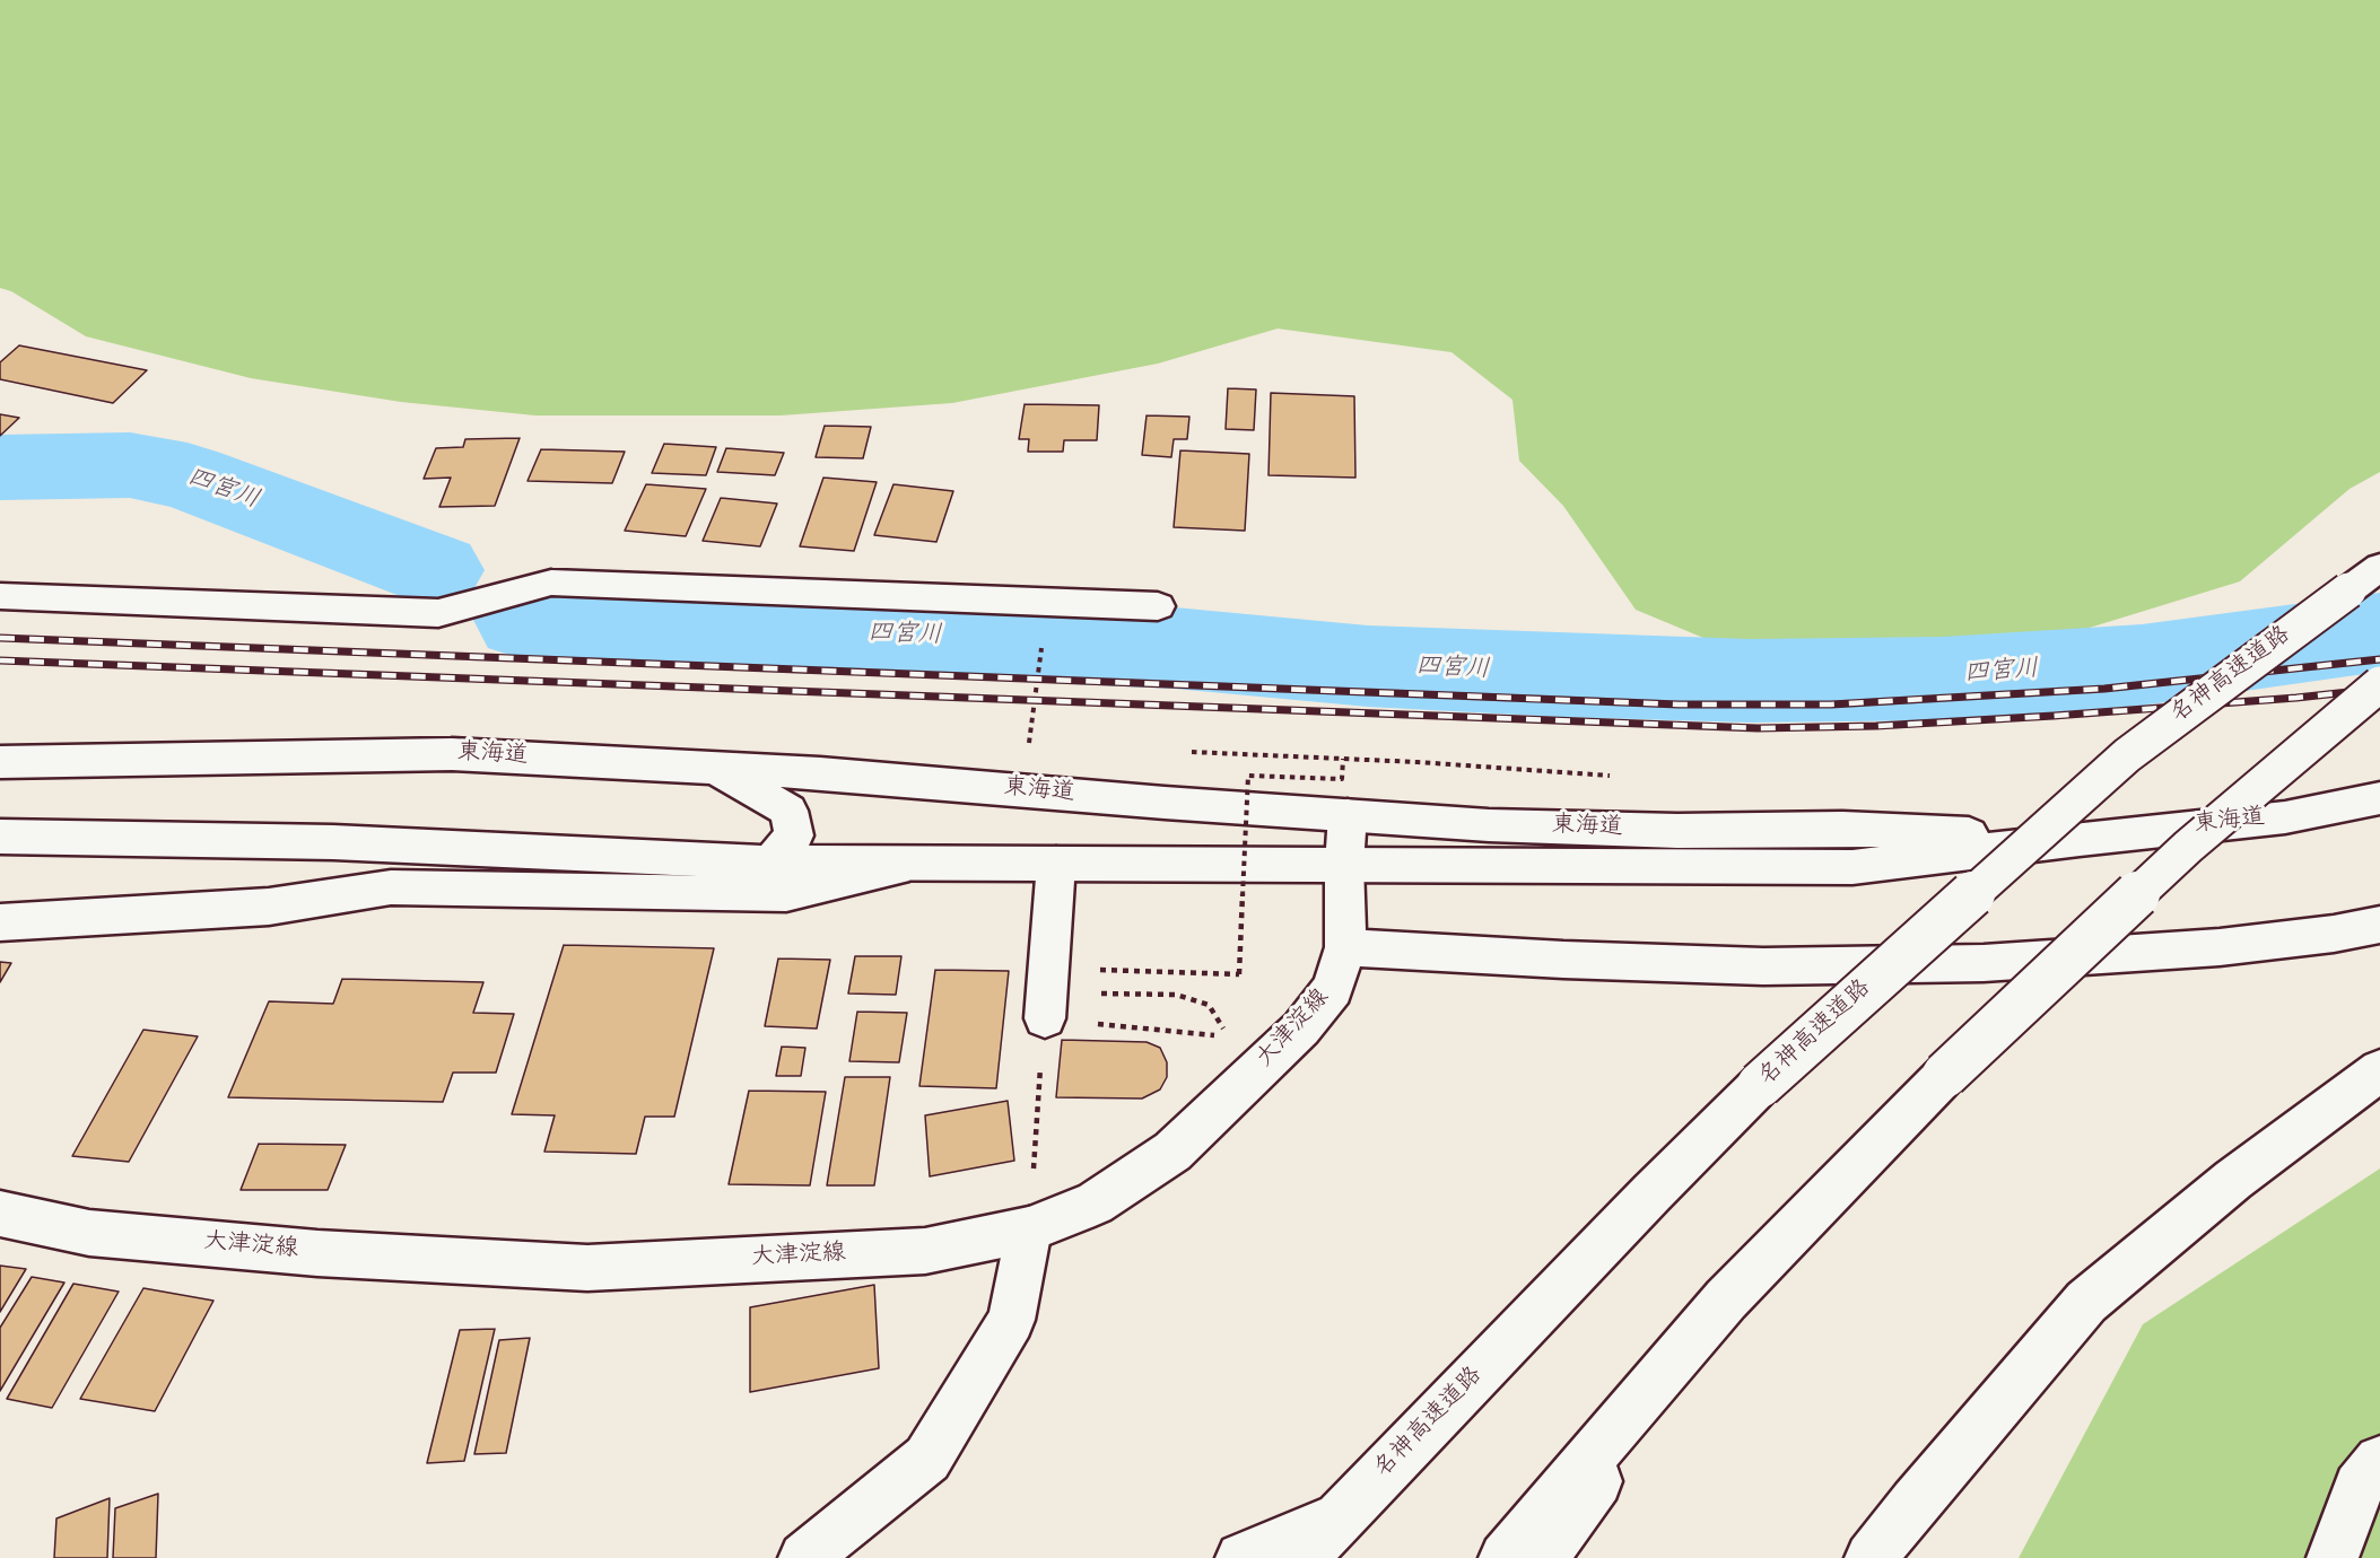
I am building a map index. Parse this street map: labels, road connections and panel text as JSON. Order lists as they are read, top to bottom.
{
  "streets": {
    "main road": ["名神高速道路", "東海道", "大津淀線"]
  },
  "crossings": [
    ["東海道", "大津淀線"]
  ],
  "water": ["四宮川"]
}
